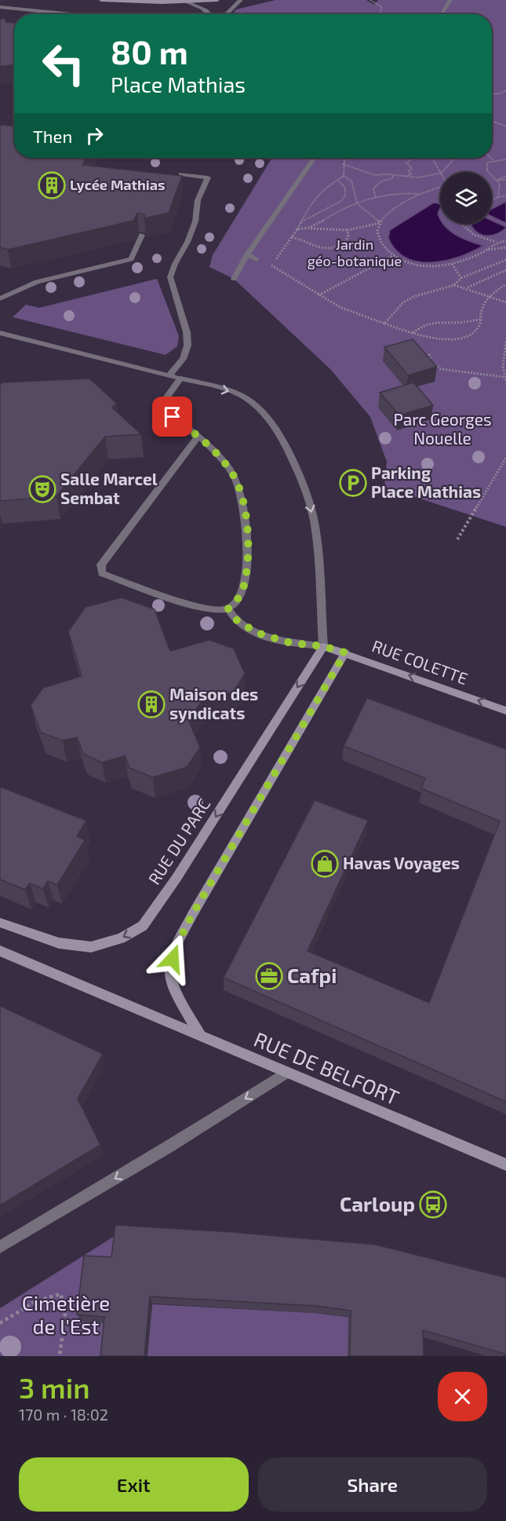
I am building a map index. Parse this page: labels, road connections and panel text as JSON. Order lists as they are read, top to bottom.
{
  "streets": {
    "main road": ["RUE COLETTE", "RUE DU PARC", "RUE DE BELFORT"]
  },
  "crossings": [
    ["RUE COLETTE", "RUE DU PARC"]
  ],
  "one_way": ["RUE COLETTE", "RUE DU PARC"],
  "parks": ["Jardin géo-botanique", "Parc Georges Nouelle", "Cimetière de l'Est"],
  "places": {
    "building": ["Lycée Mathias", "Maison des syndicats"],
    "parking": ["Parking Place Mathias"],
    "theatre": ["Salle Marcel Sembat"],
    "shop": ["Havas Voyages"],
    "office": ["Cafpi"],
    "bus stop": ["Carloup"]
  },
  "page": {
    "turn": ["80 m", "Place Mathias"],
    "then": "Then",
    "heading": ["3 min", "170 m · 18:02"],
    "buttons": ["Exit", "Share"]
  }
}
